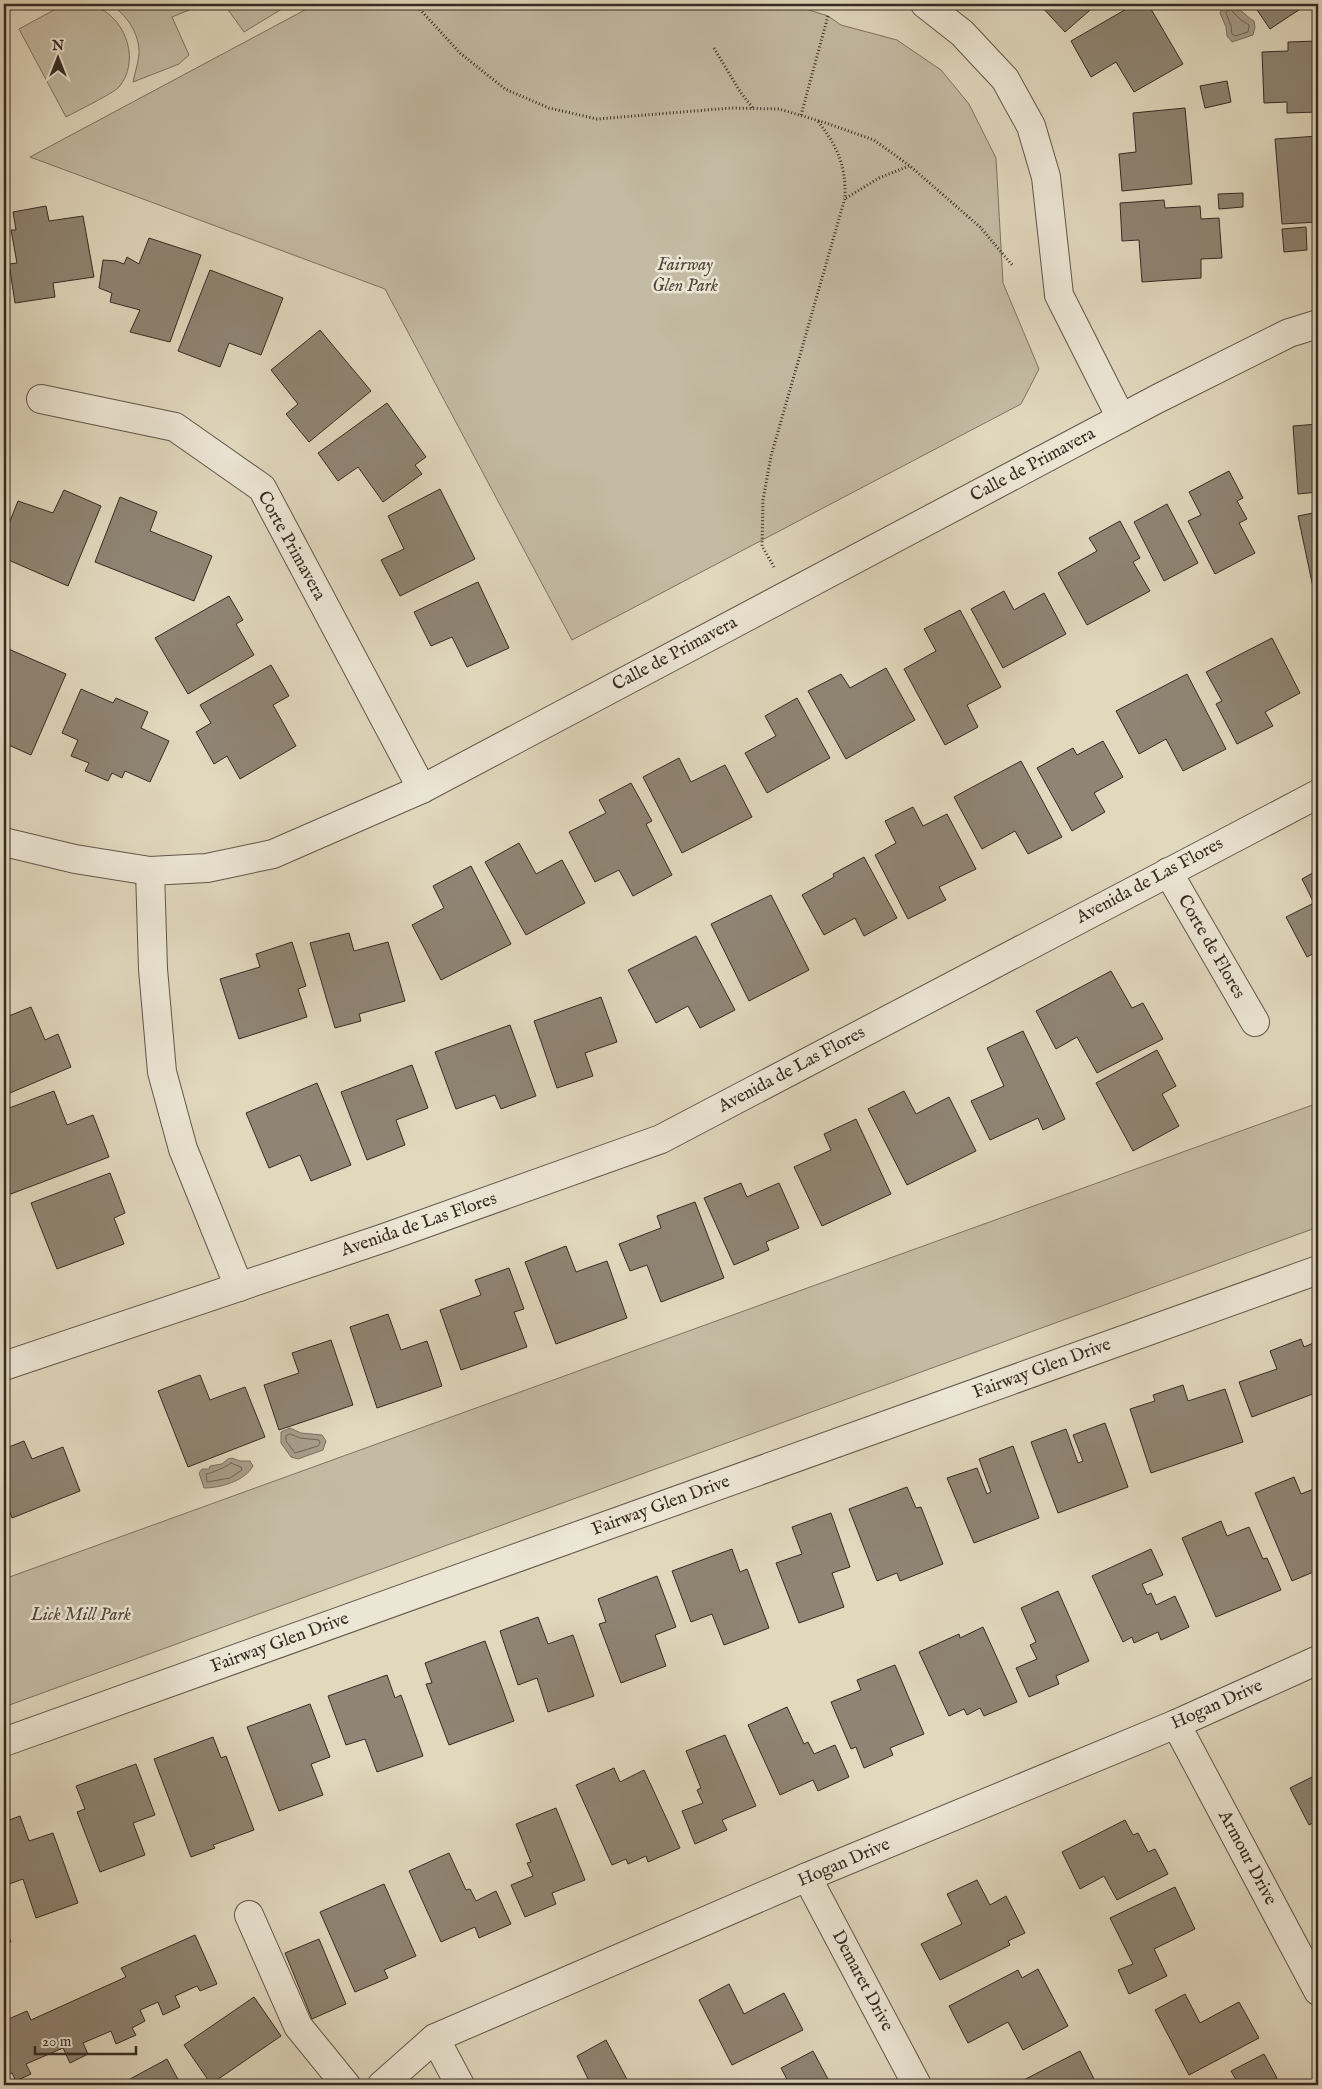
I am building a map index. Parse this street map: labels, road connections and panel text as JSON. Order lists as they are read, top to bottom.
{
  "streets": {
    "street": [
      "Calle de Primavera",
      "Corte Primavera",
      "Avenida de Las Flores",
      "Corte de Flores",
      "Fairway Glen Drive",
      "Hogan Drive",
      "Armour Drive",
      "Demaret Drive"
    ]
  },
  "crossings": [
    ["Calle de Primavera", "Corte Primavera"],
    ["Avenida de Las Flores", "Corte de Flores"],
    ["Hogan Drive", "Armour Drive"],
    ["Hogan Drive", "Demaret Drive"]
  ],
  "parks": ["Fairway Glen Park", "Lick Mill Park"],
  "scale_bar": "20 m",
  "north": "top"
}
